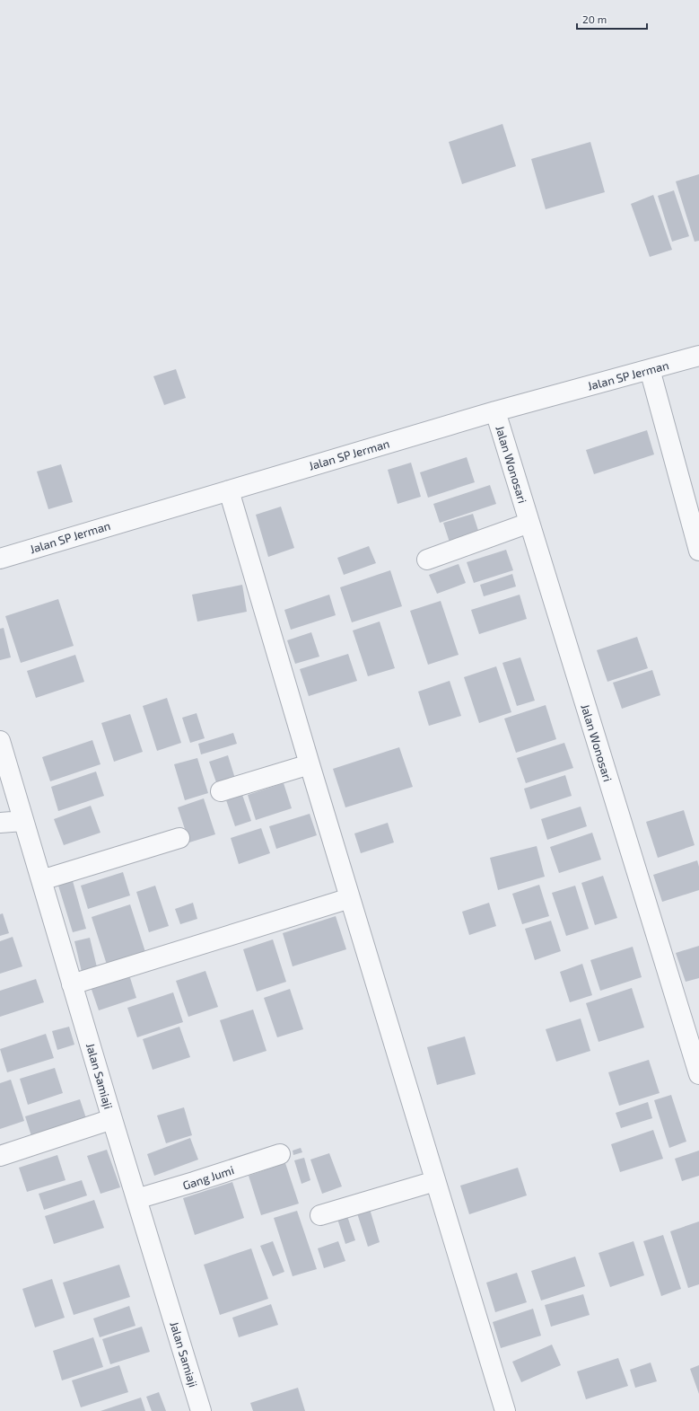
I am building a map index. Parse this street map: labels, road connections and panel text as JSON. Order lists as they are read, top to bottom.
{
  "streets": {
    "street": [
      "Jalan SP Jerman",
      "Jalan Wonosari",
      "Jalan Samiaji",
      "Gang Jumi"
    ]
  },
  "crossings": [
    ["Jalan SP Jerman", "Jalan Wonosari"],
    ["Jalan Samiaji", "Gang Jumi"]
  ],
  "scale_bar": "20 m"
}
